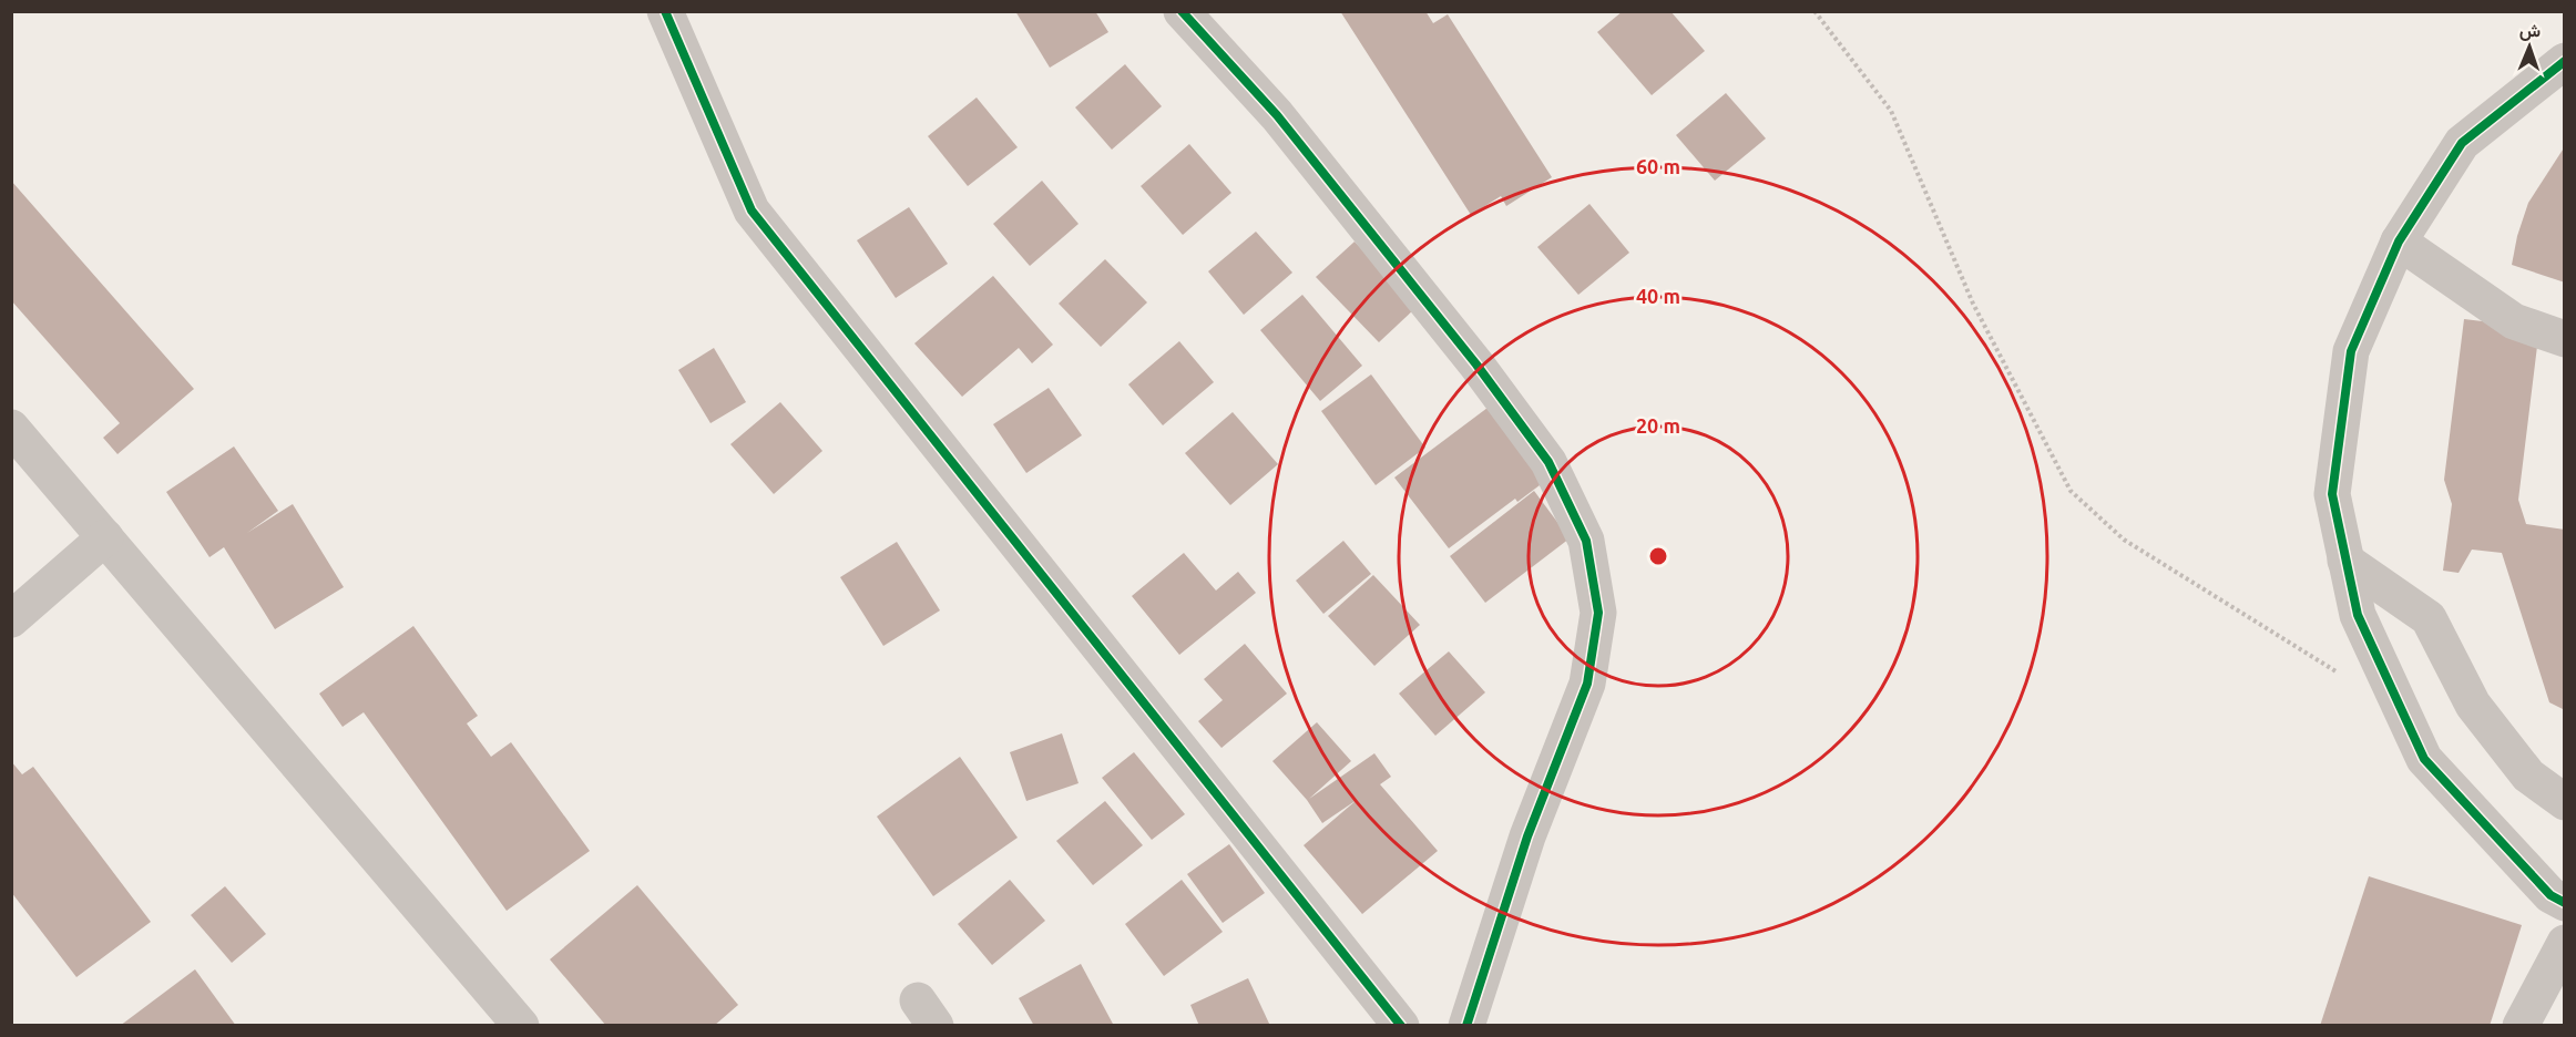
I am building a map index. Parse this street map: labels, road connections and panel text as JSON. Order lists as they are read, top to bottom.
{
  "north": "top",
  "rings": ["60 m", "40 m", "20 m"]
}
